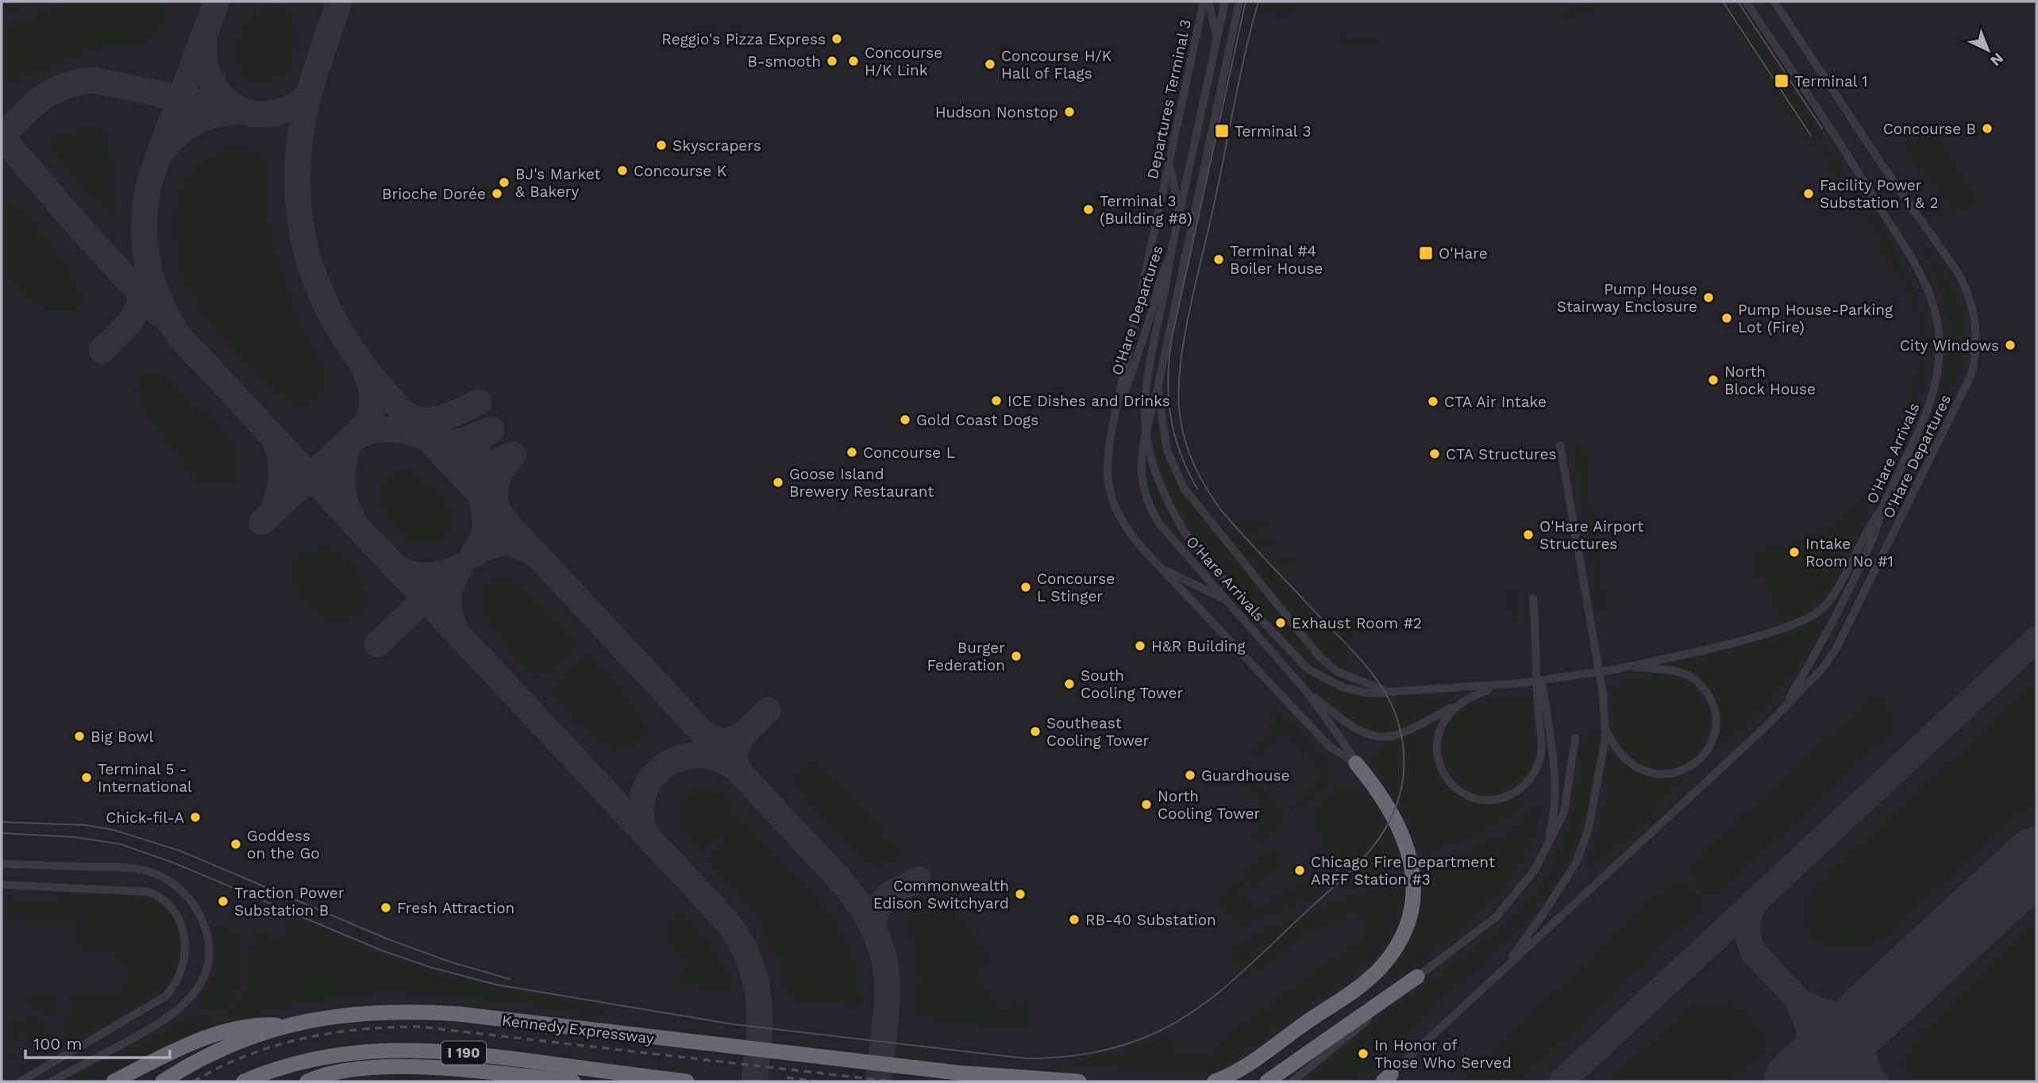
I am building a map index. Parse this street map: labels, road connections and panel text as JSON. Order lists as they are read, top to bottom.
{
  "streets": {
    "highway": ["Kennedy Expressway", "I 190"],
    "street": ["Departures Terminal 3", "O'Hare Departures", "O'Hare Arrivals"]
  },
  "crossings": [
    ["Departures Terminal 3", "O'Hare Departures"],
    ["O'Hare Departures", "O'Hare Arrivals"]
  ],
  "places": {
    "other": [
      "Reggio's Pizza Express",
      "B-smooth",
      "Concourse H/K Link",
      "Concourse H/K Hall of Flags",
      "Hudson Nonstop",
      "Concourse B",
      "Skyscrapers",
      "Concourse K",
      "BJ's Market & Bakery",
      "Brioche Dorée",
      "Facility Power Substation 1 & 2",
      "Terminal 3 (Building #8)",
      "Terminal #4 Boiler House",
      "Pump House Stairway Enclosure",
      "Pump House-Parking Lot (Fire)",
      "City Windows",
      "North Block House",
      "ICE Dishes and Drinks",
      "CTA Air Intake",
      "Gold Coast Dogs",
      "Concourse L",
      "CTA Structures",
      "Goose Island Brewery Restaurant",
      "O'Hare Airport Structures",
      "Intake Room No #1",
      "Concourse L Stinger",
      "Exhaust Room #2",
      "H&R Building",
      "Burger Federation",
      "South Cooling Tower",
      "Southeast Cooling Tower",
      "Big Bowl",
      "Guardhouse",
      "Terminal 5 - International",
      "North Cooling Tower",
      "Chick-fil-A",
      "Goddess on the Go",
      "Chicago Fire Department ARFF Station #3",
      "Commonwealth Edison Switchyard",
      "Traction Power Substation B",
      "Fresh Attraction",
      "RB-40 Substation",
      "In Honor of Those Who Served"
    ],
    "transit": ["Terminal 1", "Terminal 3", "O'Hare"]
  },
  "scale_bar": "100 m",
  "north": "bottom right"
}
